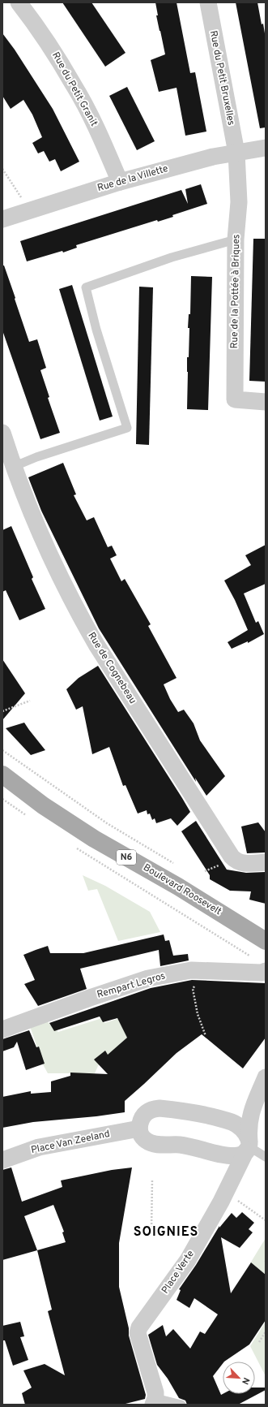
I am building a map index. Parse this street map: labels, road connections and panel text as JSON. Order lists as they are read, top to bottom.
{
  "streets": {
    "main road": ["N6", "Boulevard Roosevelt"],
    "street": [
      "Rue du Petit Bruxelles",
      "Rue du Petit Granit",
      "Rue de la Villette",
      "Rue de la Pottée à Briques",
      "Rue de Cognebeau",
      "Rempart Legros",
      "Place Van Zeeland",
      "Place Verte"
    ]
  },
  "crossings": [
    ["Rue du Petit Bruxelles", "Rue de la Villette"],
    ["Rue du Petit Bruxelles", "Rue de la Pottée à Briques"],
    ["Rue du Petit Granit", "Rue de la Villette"],
    ["Rue de la Villette", "Rue de la Pottée à Briques"]
  ],
  "districts": ["SOIGNIES"],
  "north": "bottom right"
}
